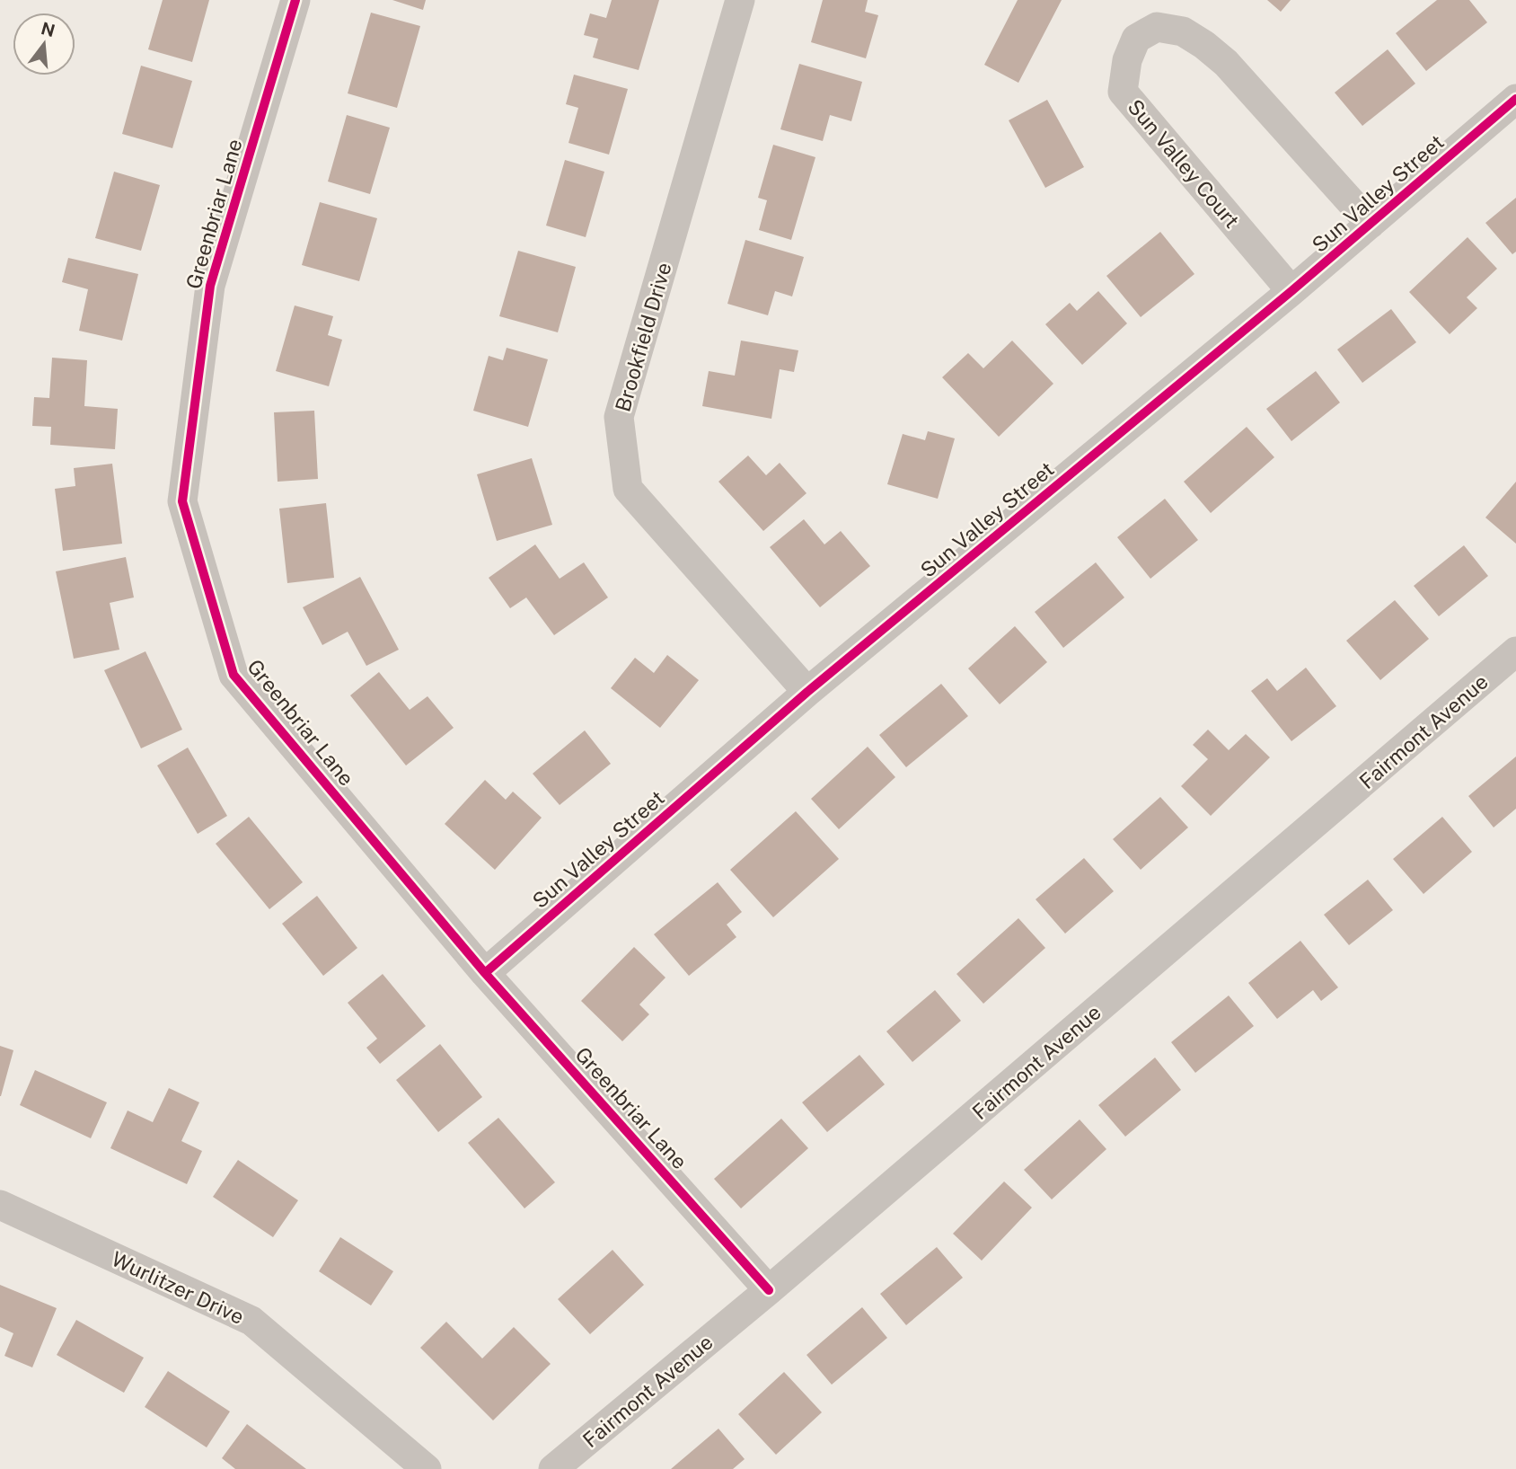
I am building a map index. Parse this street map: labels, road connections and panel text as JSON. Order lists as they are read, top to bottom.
{
  "streets": {
    "street": [
      "Sun Valley Court",
      "Sun Valley Street",
      "Greenbriar Lane",
      "Brookfield Drive",
      "Fairmont Avenue",
      "Wurlitzer Drive"
    ]
  },
  "crossings": [
    ["Sun Valley Court", "Sun Valley Street"],
    ["Sun Valley Street", "Greenbriar Lane"],
    ["Sun Valley Street", "Brookfield Drive"],
    ["Greenbriar Lane", "Fairmont Avenue"]
  ],
  "north": "top"
}
